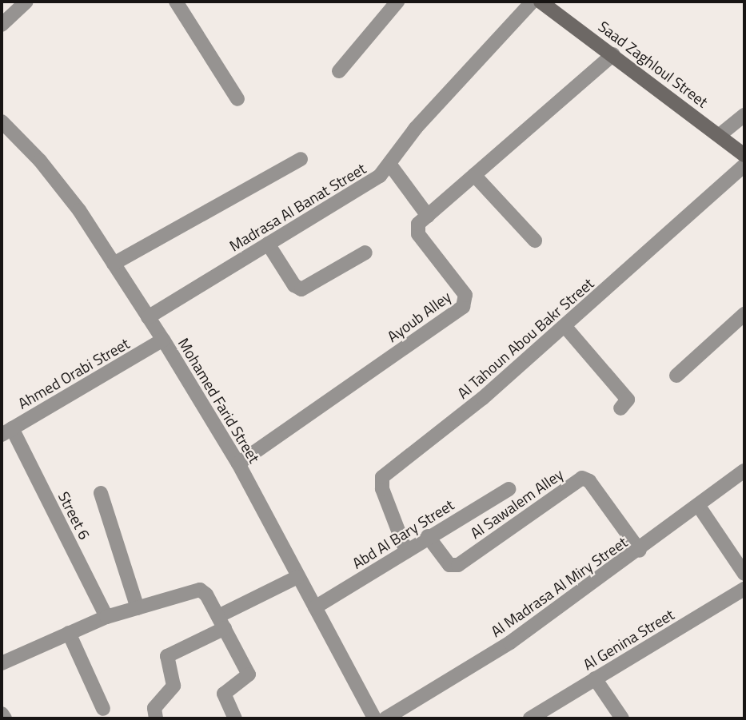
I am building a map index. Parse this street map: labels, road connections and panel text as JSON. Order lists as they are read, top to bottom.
{
  "streets": {
    "street": [
      "Saad Zaghloul Street",
      "Madrasa Al Banat Street",
      "Ayoub Alley",
      "Al Tahoun Abou Bakr Street",
      "Ahmed Orabi Street",
      "Mohamed Farid Street",
      "Al Sawalem Alley",
      "Street 6",
      "Abd Al Bary Street",
      "Al Madrasa Al Miry Street",
      "Al Genina Street"
    ]
  },
  "crossings": [
    ["Madrasa Al Banat Street", "Mohamed Farid Street"],
    ["Ayoub Alley", "Mohamed Farid Street"],
    ["Al Tahoun Abou Bakr Street", "Abd Al Bary Street"],
    ["Ahmed Orabi Street", "Mohamed Farid Street"],
    ["Ahmed Orabi Street", "Street 6"],
    ["Mohamed Farid Street", "Abd Al Bary Street"],
    ["Al Sawalem Alley", "Abd Al Bary Street"],
    ["Al Sawalem Alley", "Al Madrasa Al Miry Street"]
  ]
}
